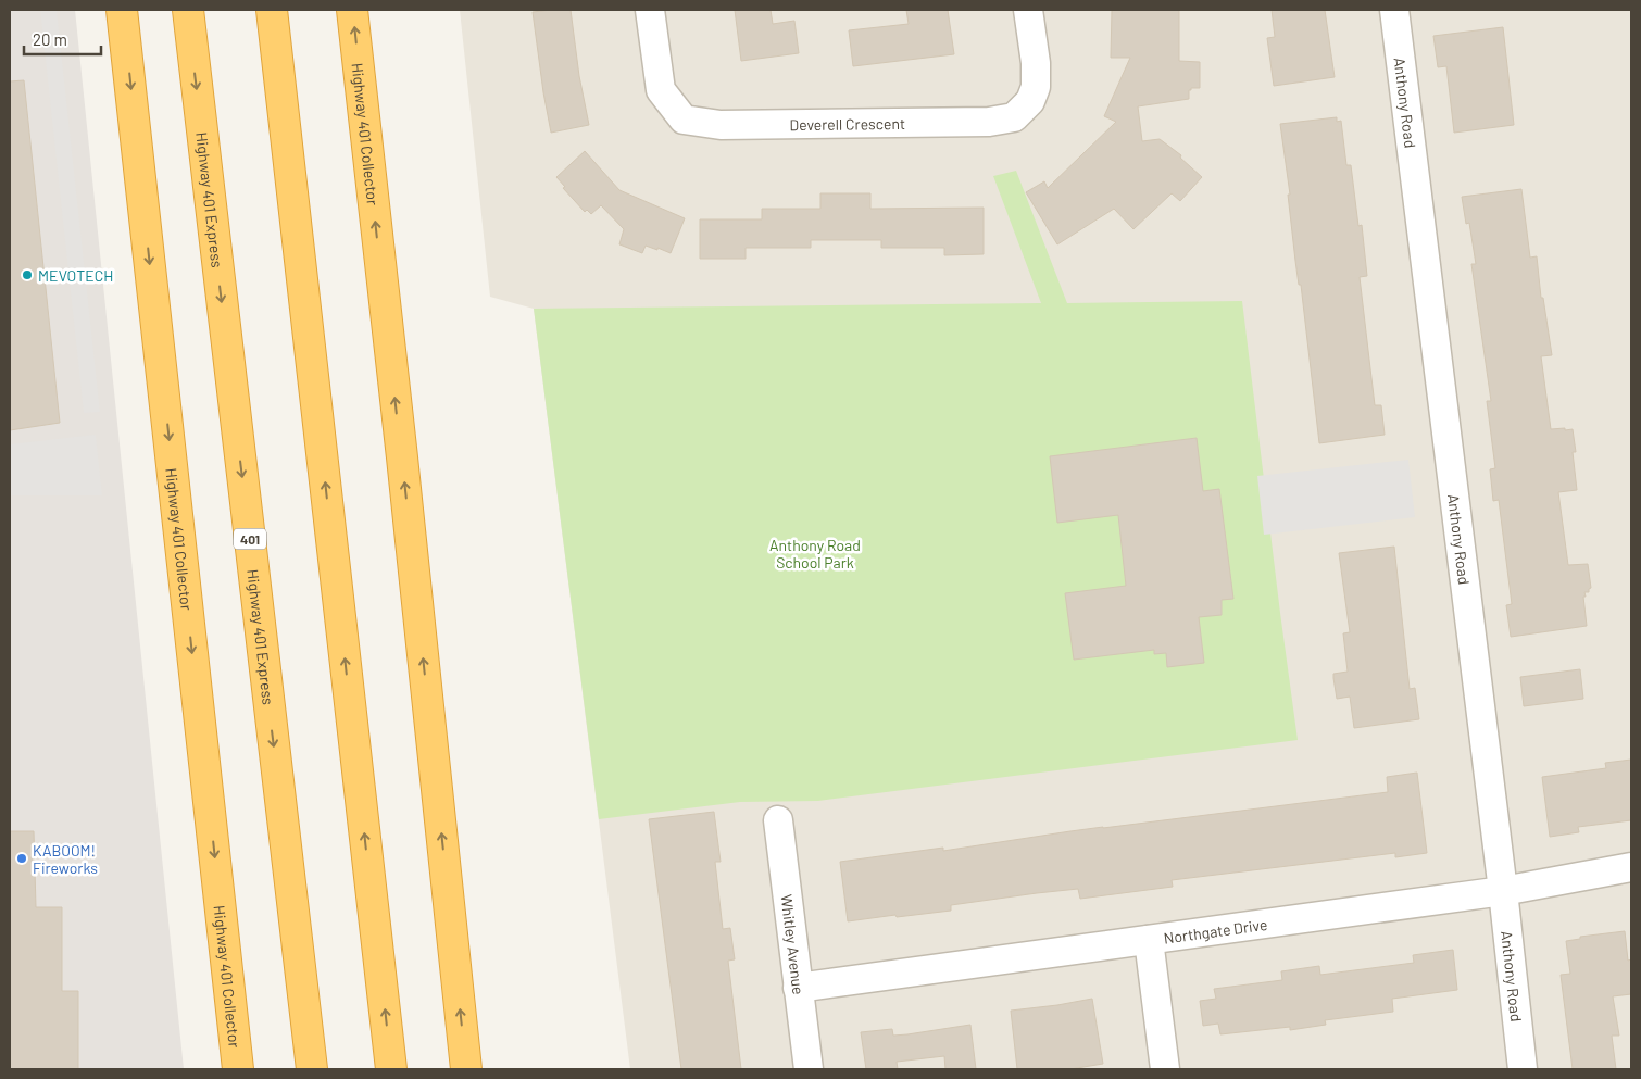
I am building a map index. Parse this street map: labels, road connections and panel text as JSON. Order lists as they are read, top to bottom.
{
  "streets": {
    "highway": ["Highway 401 Collector", "Highway 401 Express", "401"],
    "street": [
      "Anthony Road",
      "Deverell Crescent",
      "Northgate Drive",
      "Whitley Avenue"
    ]
  },
  "crossings": [
    ["Anthony Road", "Northgate Drive"],
    ["Northgate Drive", "Whitley Avenue"]
  ],
  "parks": ["Anthony Road School Park"],
  "places": ["MEVOTECH", "KABOOM! Fireworks"],
  "scale_bar": "20 m"
}
